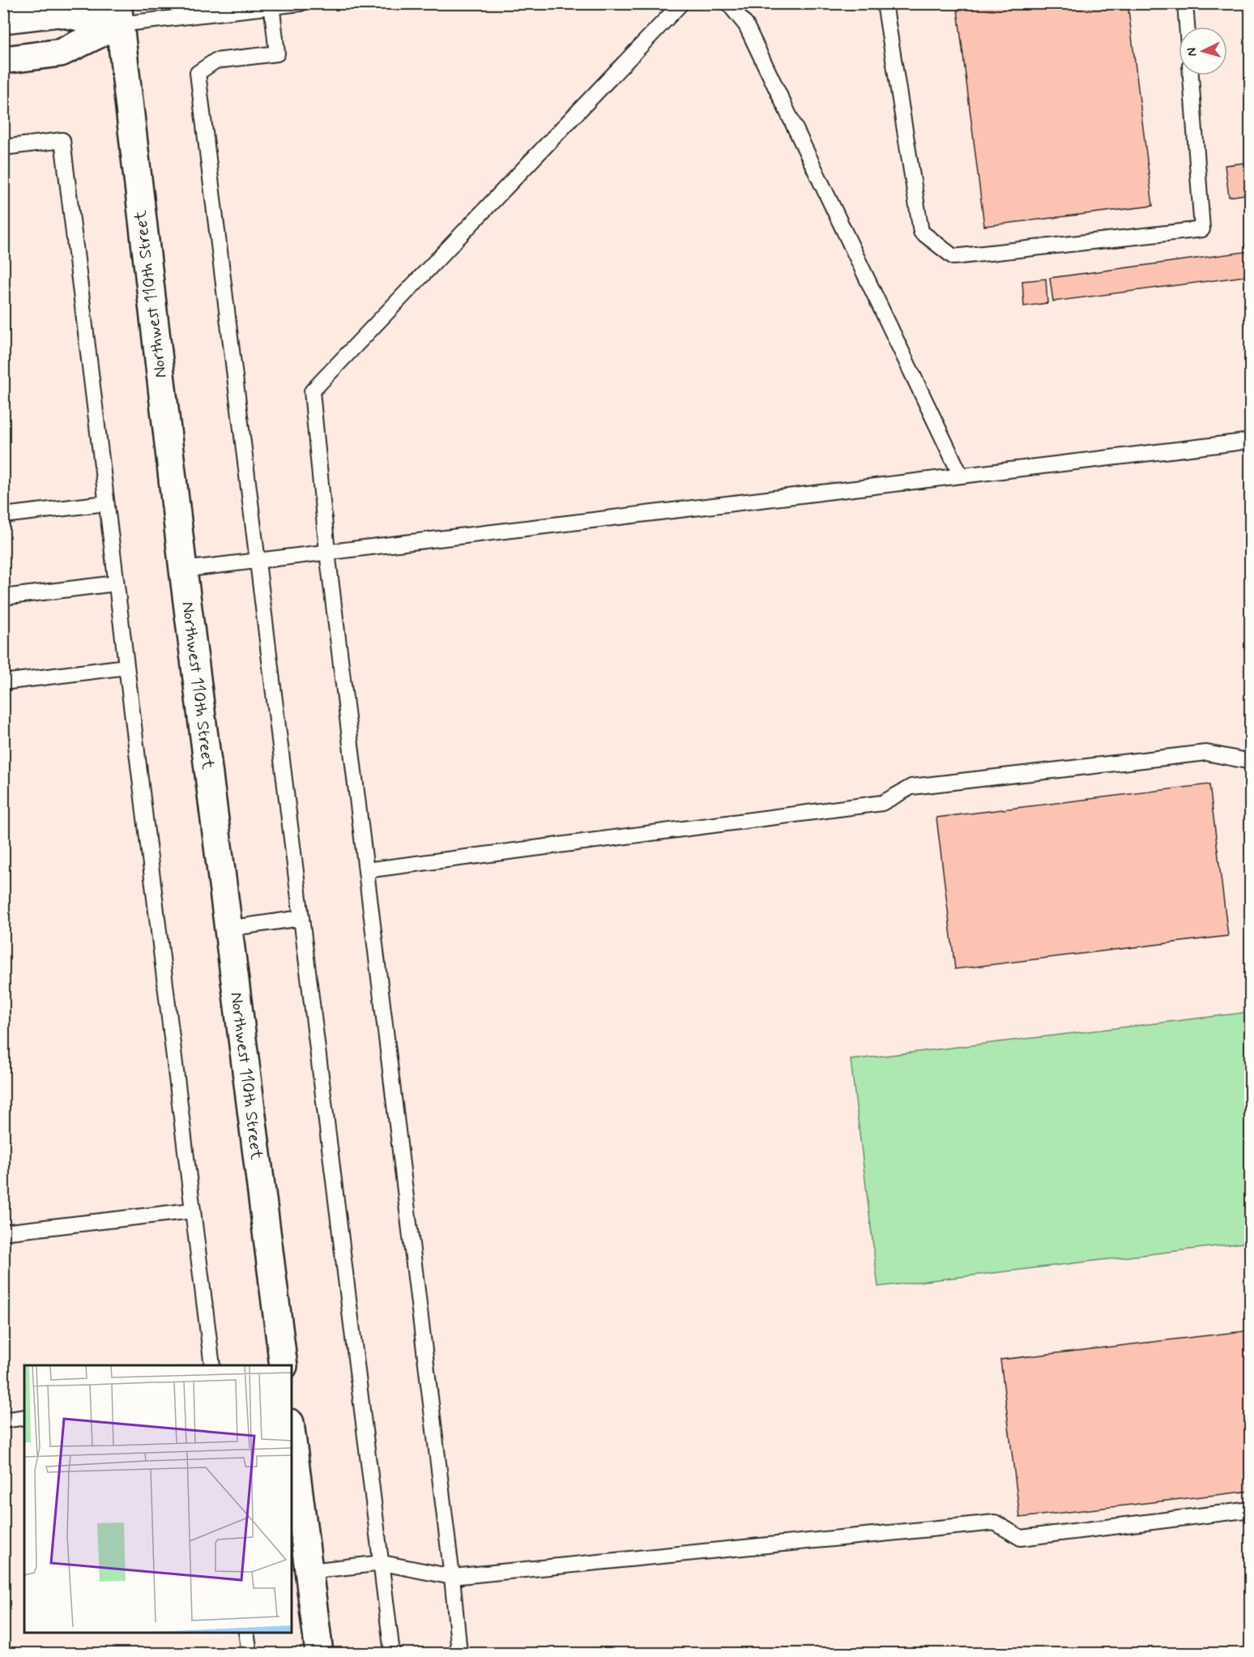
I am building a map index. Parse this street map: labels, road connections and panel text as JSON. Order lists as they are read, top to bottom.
{
  "streets": {
    "street": ["Northwest 110th Street"]
  },
  "north": "left"
}
